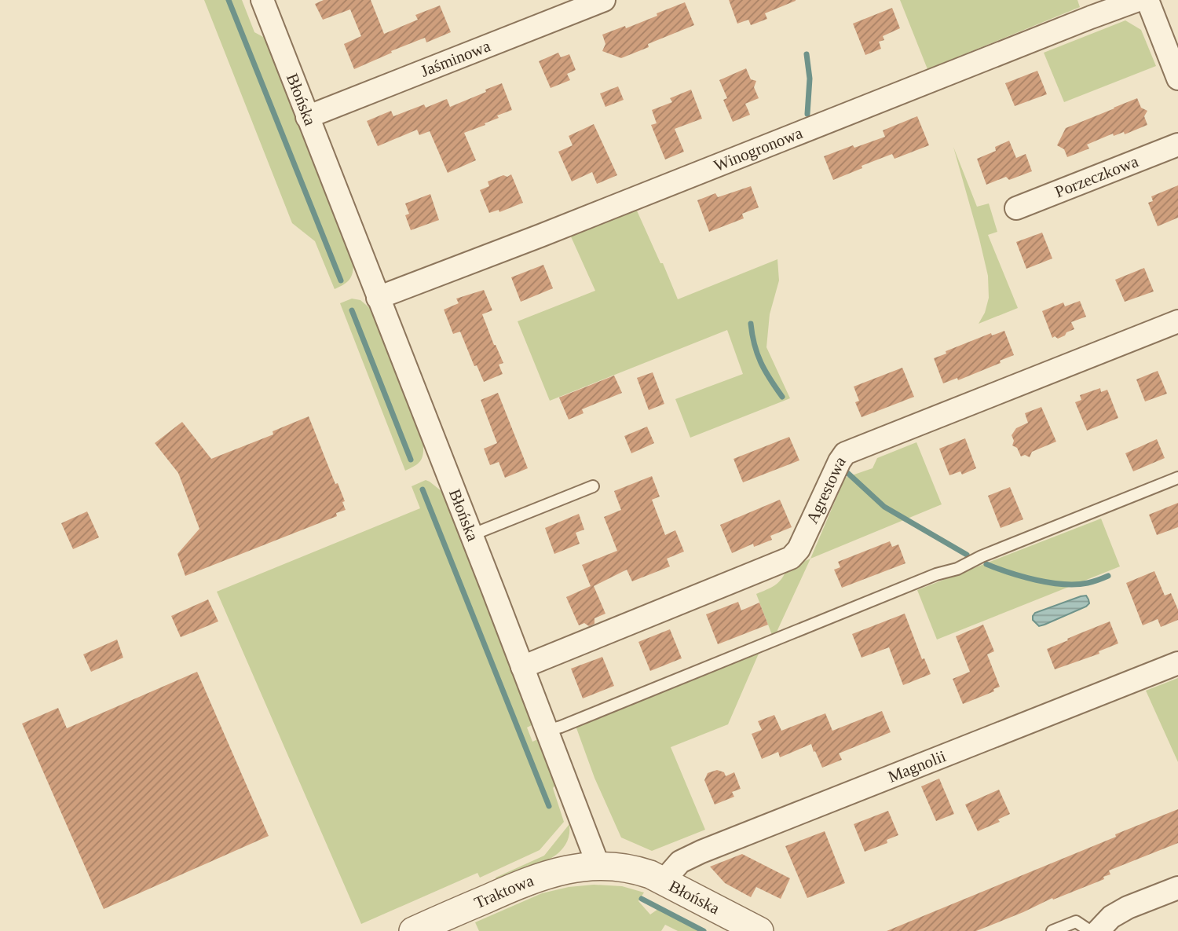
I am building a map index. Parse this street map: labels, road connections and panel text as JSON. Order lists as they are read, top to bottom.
{
  "streets": {
    "street": [
      "Jaśminowa",
      "Błońska",
      "Winogronowa",
      "Porzeczkowa",
      "Agrestowa",
      "Magnolii",
      "Traktowa"
    ]
  },
  "crossings": [
    ["Jaśminowa", "Błońska"],
    ["Błońska", "Winogronowa"],
    ["Błońska", "Agrestowa"],
    ["Błońska", "Magnolii"],
    ["Błońska", "Traktowa"]
  ]
}
